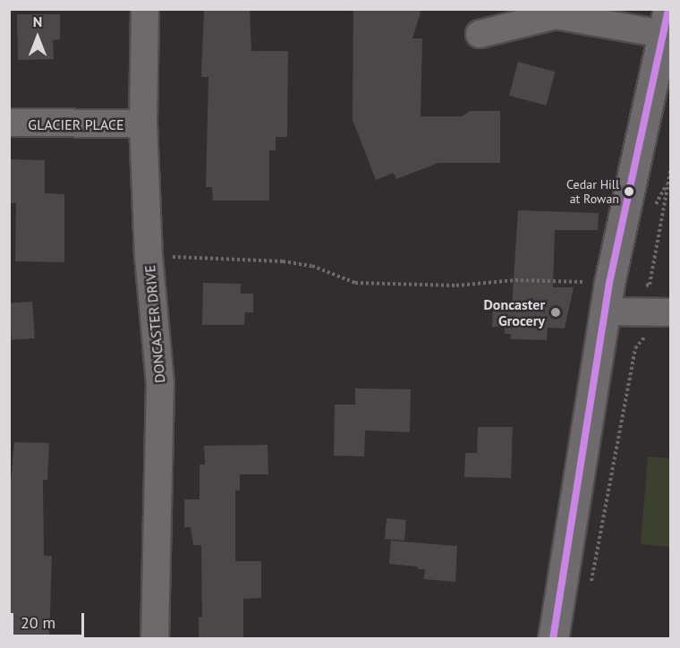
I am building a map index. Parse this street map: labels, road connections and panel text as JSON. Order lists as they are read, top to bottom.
{
  "streets": {
    "street": ["GLACIER PLACE", "DONCASTER DRIVE"]
  },
  "crossings": [
    ["GLACIER PLACE", "DONCASTER DRIVE"]
  ],
  "places": ["Cedar Hill at Rowan", "Doncaster Grocery"],
  "scale_bar": "20 m",
  "north": "top"
}
